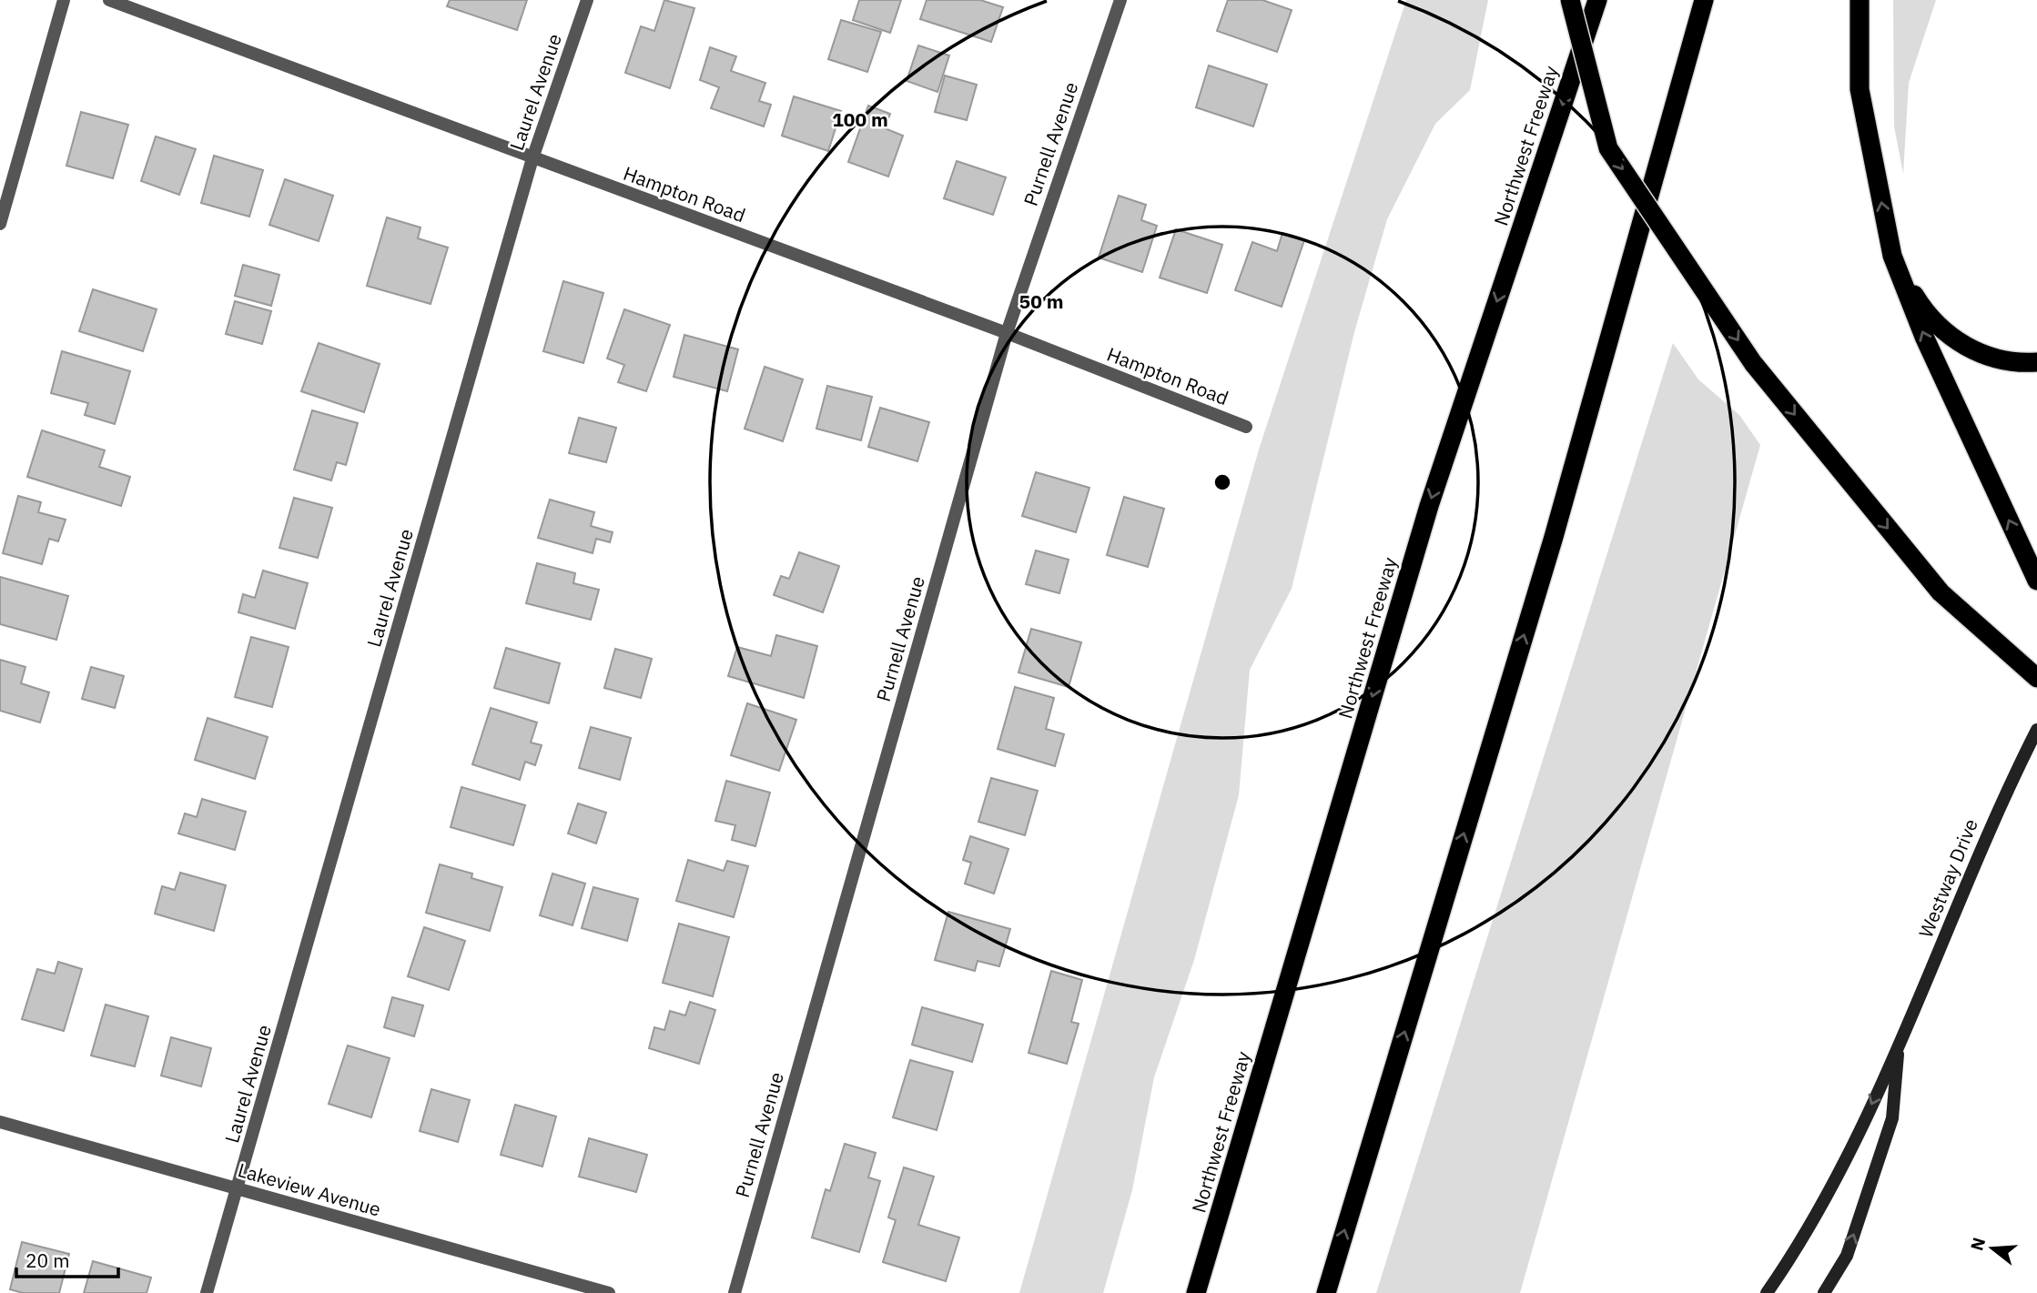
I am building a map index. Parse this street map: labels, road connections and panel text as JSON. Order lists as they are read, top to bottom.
{
  "streets": {
    "highway": ["Northwest Freeway"],
    "main road": ["Westway Drive"],
    "street": [
      "Laurel Avenue",
      "Purnell Avenue",
      "Hampton Road",
      "Lakeview Avenue"
    ]
  },
  "crossings": [
    ["Laurel Avenue", "Hampton Road"],
    ["Laurel Avenue", "Lakeview Avenue"],
    ["Purnell Avenue", "Hampton Road"]
  ],
  "scale_bar": "20 m",
  "north": "left",
  "rings": ["100 m", "50 m"]
}
